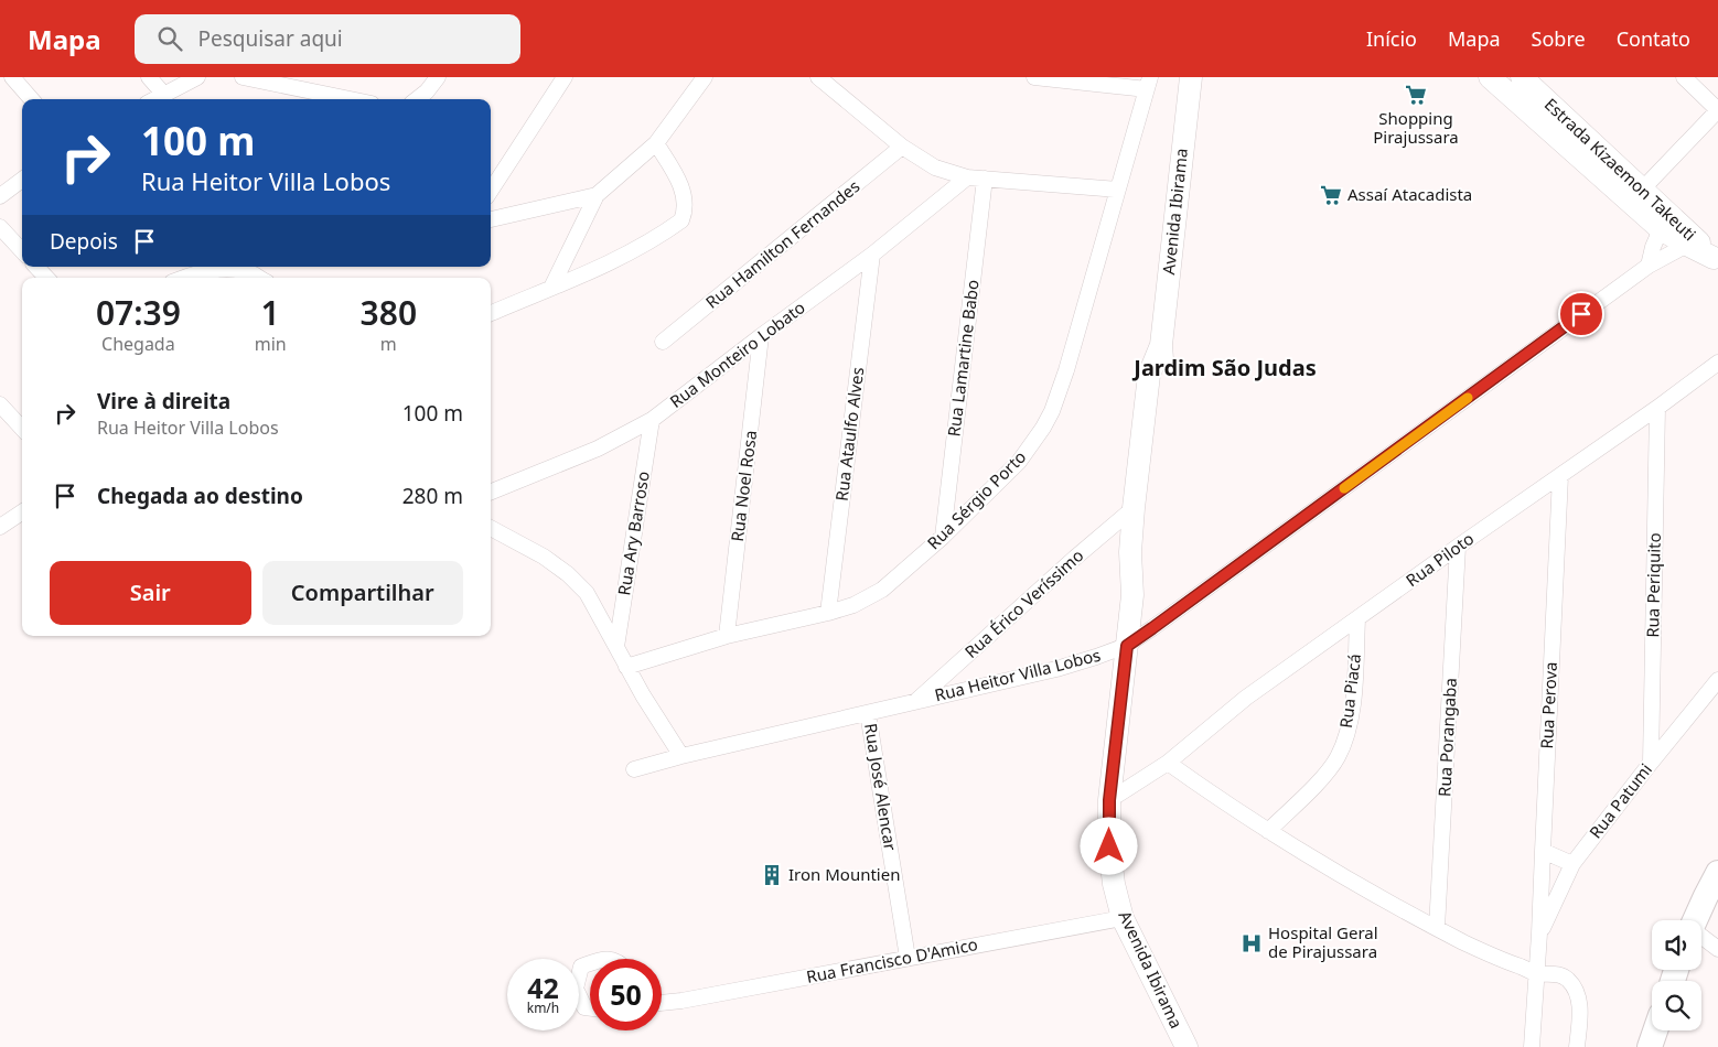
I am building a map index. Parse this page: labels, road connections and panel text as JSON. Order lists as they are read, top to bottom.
{
  "streets": {
    "main road": ["Estrada Kizaemon Takeuti", "Avenida Ibirama"],
    "street": [
      "Rua Hamilton Fernandes",
      "Rua Monteiro Lobato",
      "Rua Lamartine Babo",
      "Rua Ataulfo Alves",
      "Rua Noel Rosa",
      "Rua Sérgio Porto",
      "Rua Ary Barroso",
      "Rua Piloto",
      "Rua Periquito",
      "Rua Érico Veríssimo",
      "Rua Heitor Villa Lobos",
      "Rua Piacá",
      "Rua Perova",
      "Rua Porangaba",
      "Rua José Alencar",
      "Rua Patumi",
      "Rua Francisco D'Amico"
    ]
  },
  "crossings": [
    ["Estrada Kizaemon Takeuti", "Rua Heitor Villa Lobos"],
    ["Avenida Ibirama", "Rua Piloto"],
    ["Avenida Ibirama", "Rua Érico Veríssimo"],
    ["Avenida Ibirama", "Rua Heitor Villa Lobos"],
    ["Avenida Ibirama", "Rua Francisco D'Amico"],
    ["Rua Monteiro Lobato", "Rua Ataulfo Alves"],
    ["Rua Monteiro Lobato", "Rua Noel Rosa"],
    ["Rua Monteiro Lobato", "Rua Ary Barroso"],
    ["Rua Lamartine Babo", "Rua Sérgio Porto"],
    ["Rua Ataulfo Alves", "Rua Sérgio Porto"],
    ["Rua Noel Rosa", "Rua Sérgio Porto"],
    ["Rua Piloto", "Rua Periquito"],
    ["Rua Piloto", "Rua Piacá"],
    ["Rua Piloto", "Rua Perova"],
    ["Rua Piloto", "Rua Porangaba"],
    ["Rua Periquito", "Rua Patumi"],
    ["Rua Érico Veríssimo", "Rua Heitor Villa Lobos"],
    ["Rua Heitor Villa Lobos", "Rua José Alencar"],
    ["Rua Perova", "Rua Patumi"],
    ["Rua José Alencar", "Rua Francisco D'Amico"]
  ],
  "districts": ["Jardim São Judas"],
  "places": {
    "supermarket": ["Shopping Pirajussara", "Assaí Atacadista"],
    "building": ["Iron Mountien"],
    "hospital": ["Hospital Geral de Pirajussara"]
  },
  "page": {
    "header": "Mapa",
    "search": "Pesquisar aqui",
    "nav": [
      "Início",
      "Mapa",
      "Sobre",
      "Contato"
    ],
    "turn": ["100 m", "Rua Heitor Villa Lobos"],
    "then": "Depois",
    "eta": [
      "07:39",
      "Chegada",
      "1",
      "min",
      "380",
      "m"
    ],
    "list": [
      {
        "name": "Vire à direita",
        "note": "Rua Heitor Villa Lobos",
        "value": "100 m"
      },
      {
        "name": "Chegada ao destino",
        "value": "280 m"
      }
    ],
    "buttons": ["Sair", "Compartilhar"],
    "speed": "42 km/h",
    "limit": "50"
  }
}
